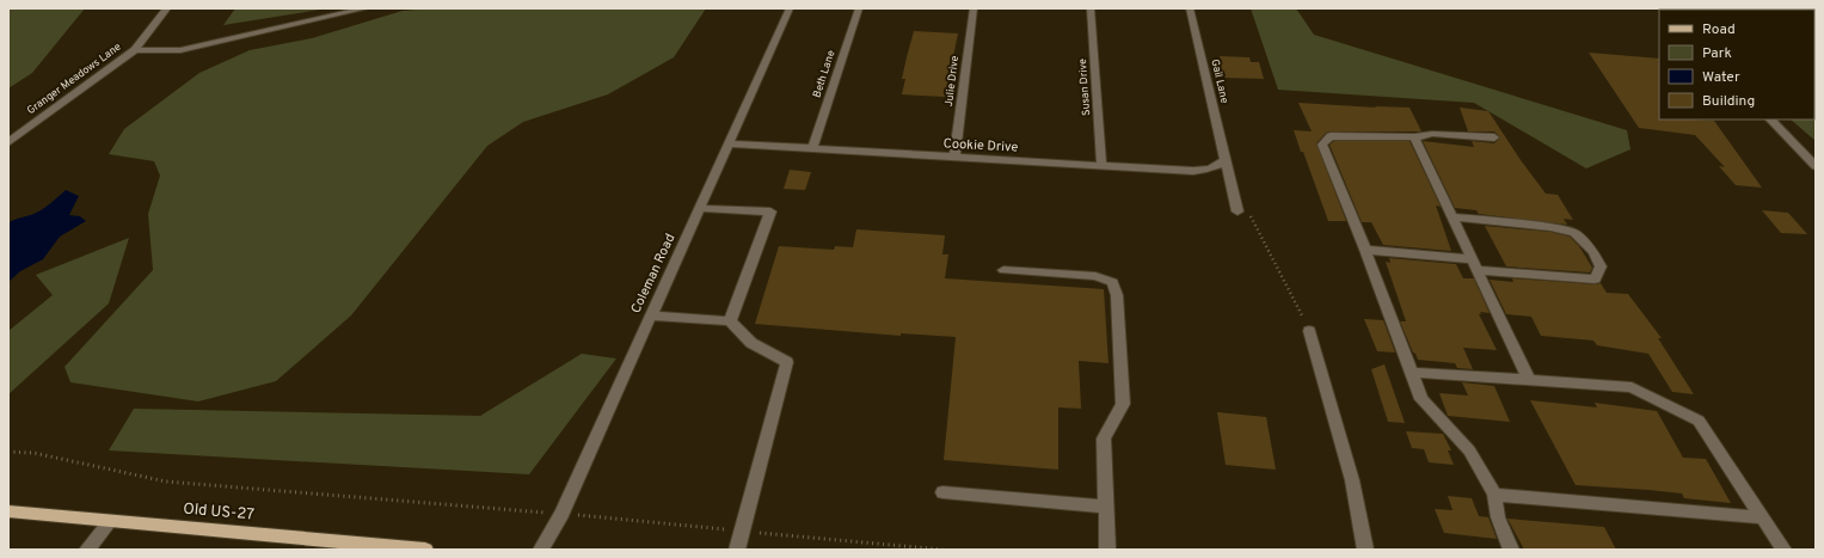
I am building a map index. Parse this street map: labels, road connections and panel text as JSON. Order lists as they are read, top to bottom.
{
  "streets": {
    "main road": ["Old US-27"],
    "street": [
      "Beth Lane",
      "Granger Meadows Lane",
      "Julie Drive",
      "Gail Lane",
      "Susan Drive",
      "Cookie Drive",
      "Coleman Road"
    ]
  },
  "crossings": [
    ["Beth Lane", "Cookie Drive"],
    ["Julie Drive", "Cookie Drive"],
    ["Gail Lane", "Cookie Drive"],
    ["Susan Drive", "Cookie Drive"],
    ["Cookie Drive", "Coleman Road"]
  ],
  "legend": [
    "Road",
    "Park",
    "Water",
    "Building"
  ]
}
